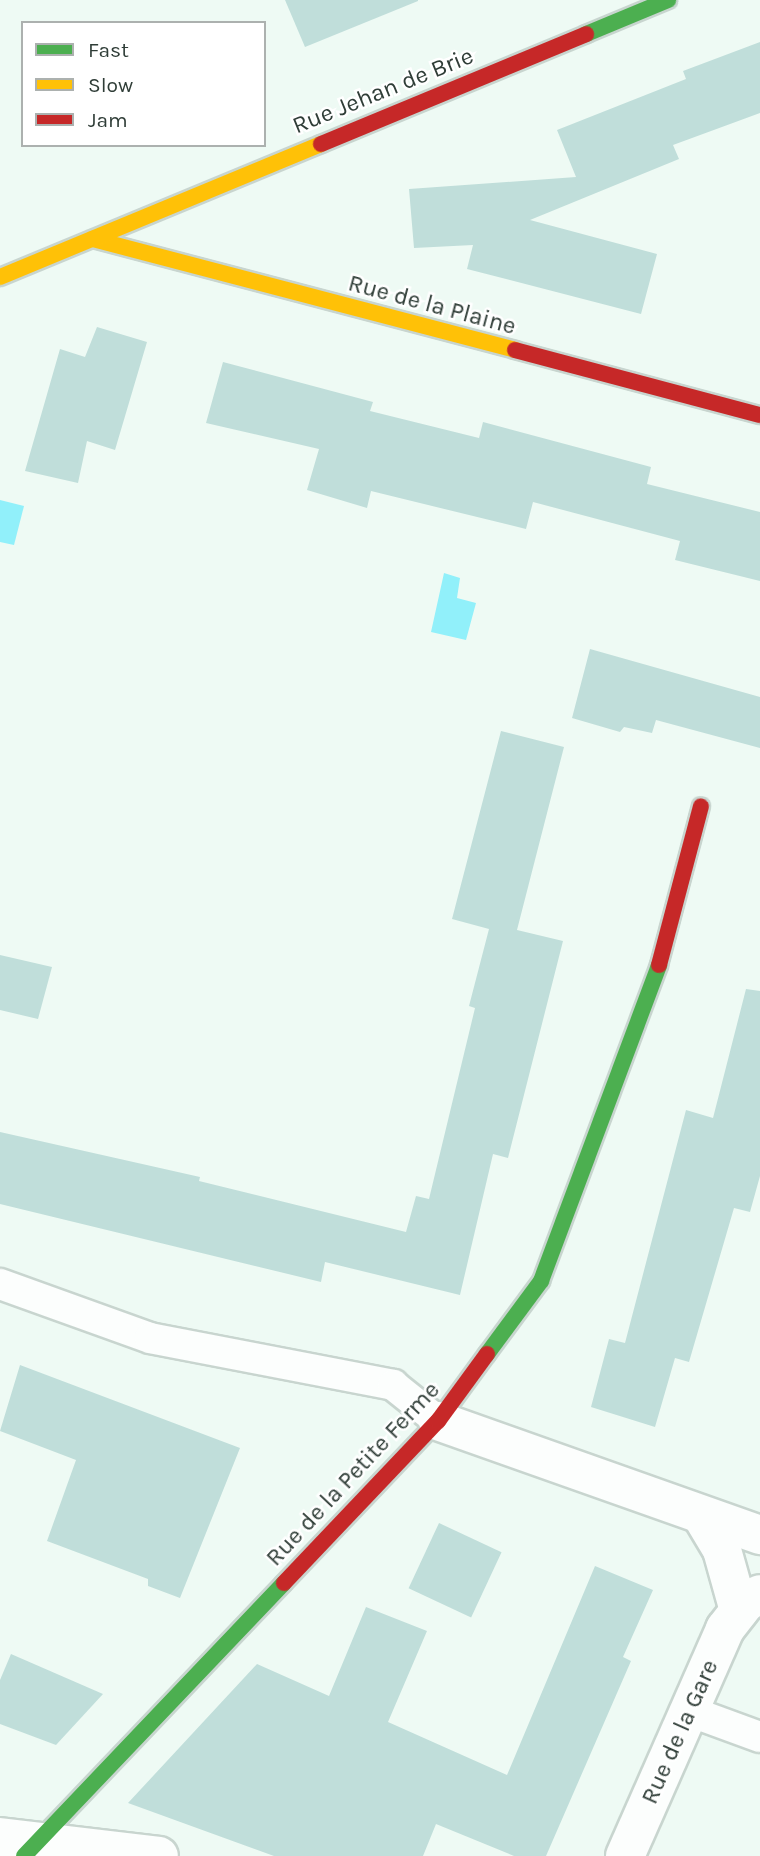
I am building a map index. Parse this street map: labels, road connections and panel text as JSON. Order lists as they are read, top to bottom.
{
  "streets": {
    "street": [
      "Rue Jehan de Brie",
      "Rue de la Plaine",
      "Rue de la Petite Ferme",
      "Rue de la Gare"
    ]
  },
  "crossings": [
    ["Rue Jehan de Brie", "Rue de la Plaine"]
  ],
  "legend": ["Fast", "Slow", "Jam"]
}
